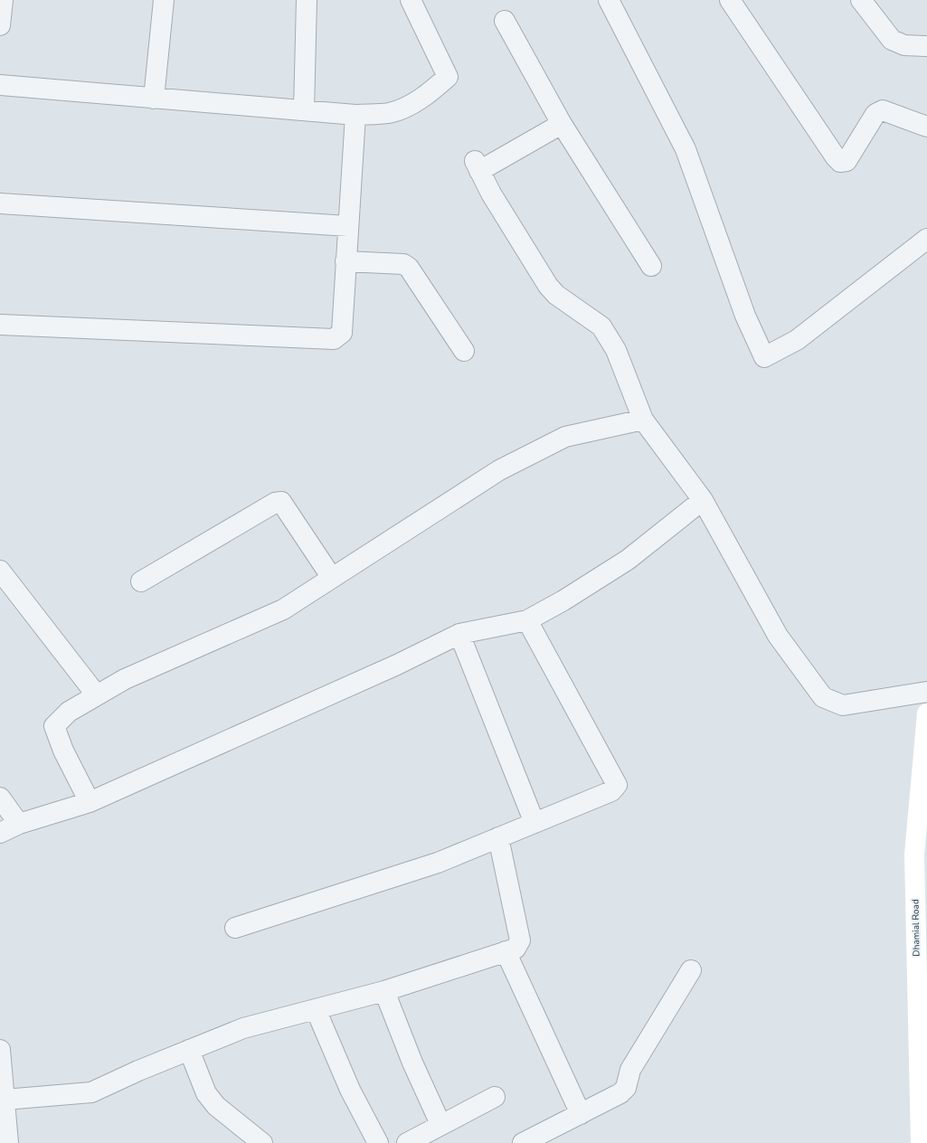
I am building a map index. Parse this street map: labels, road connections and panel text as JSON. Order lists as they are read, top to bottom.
{
  "streets": {
    "main road": ["Dhamial Road"]
  }
}
